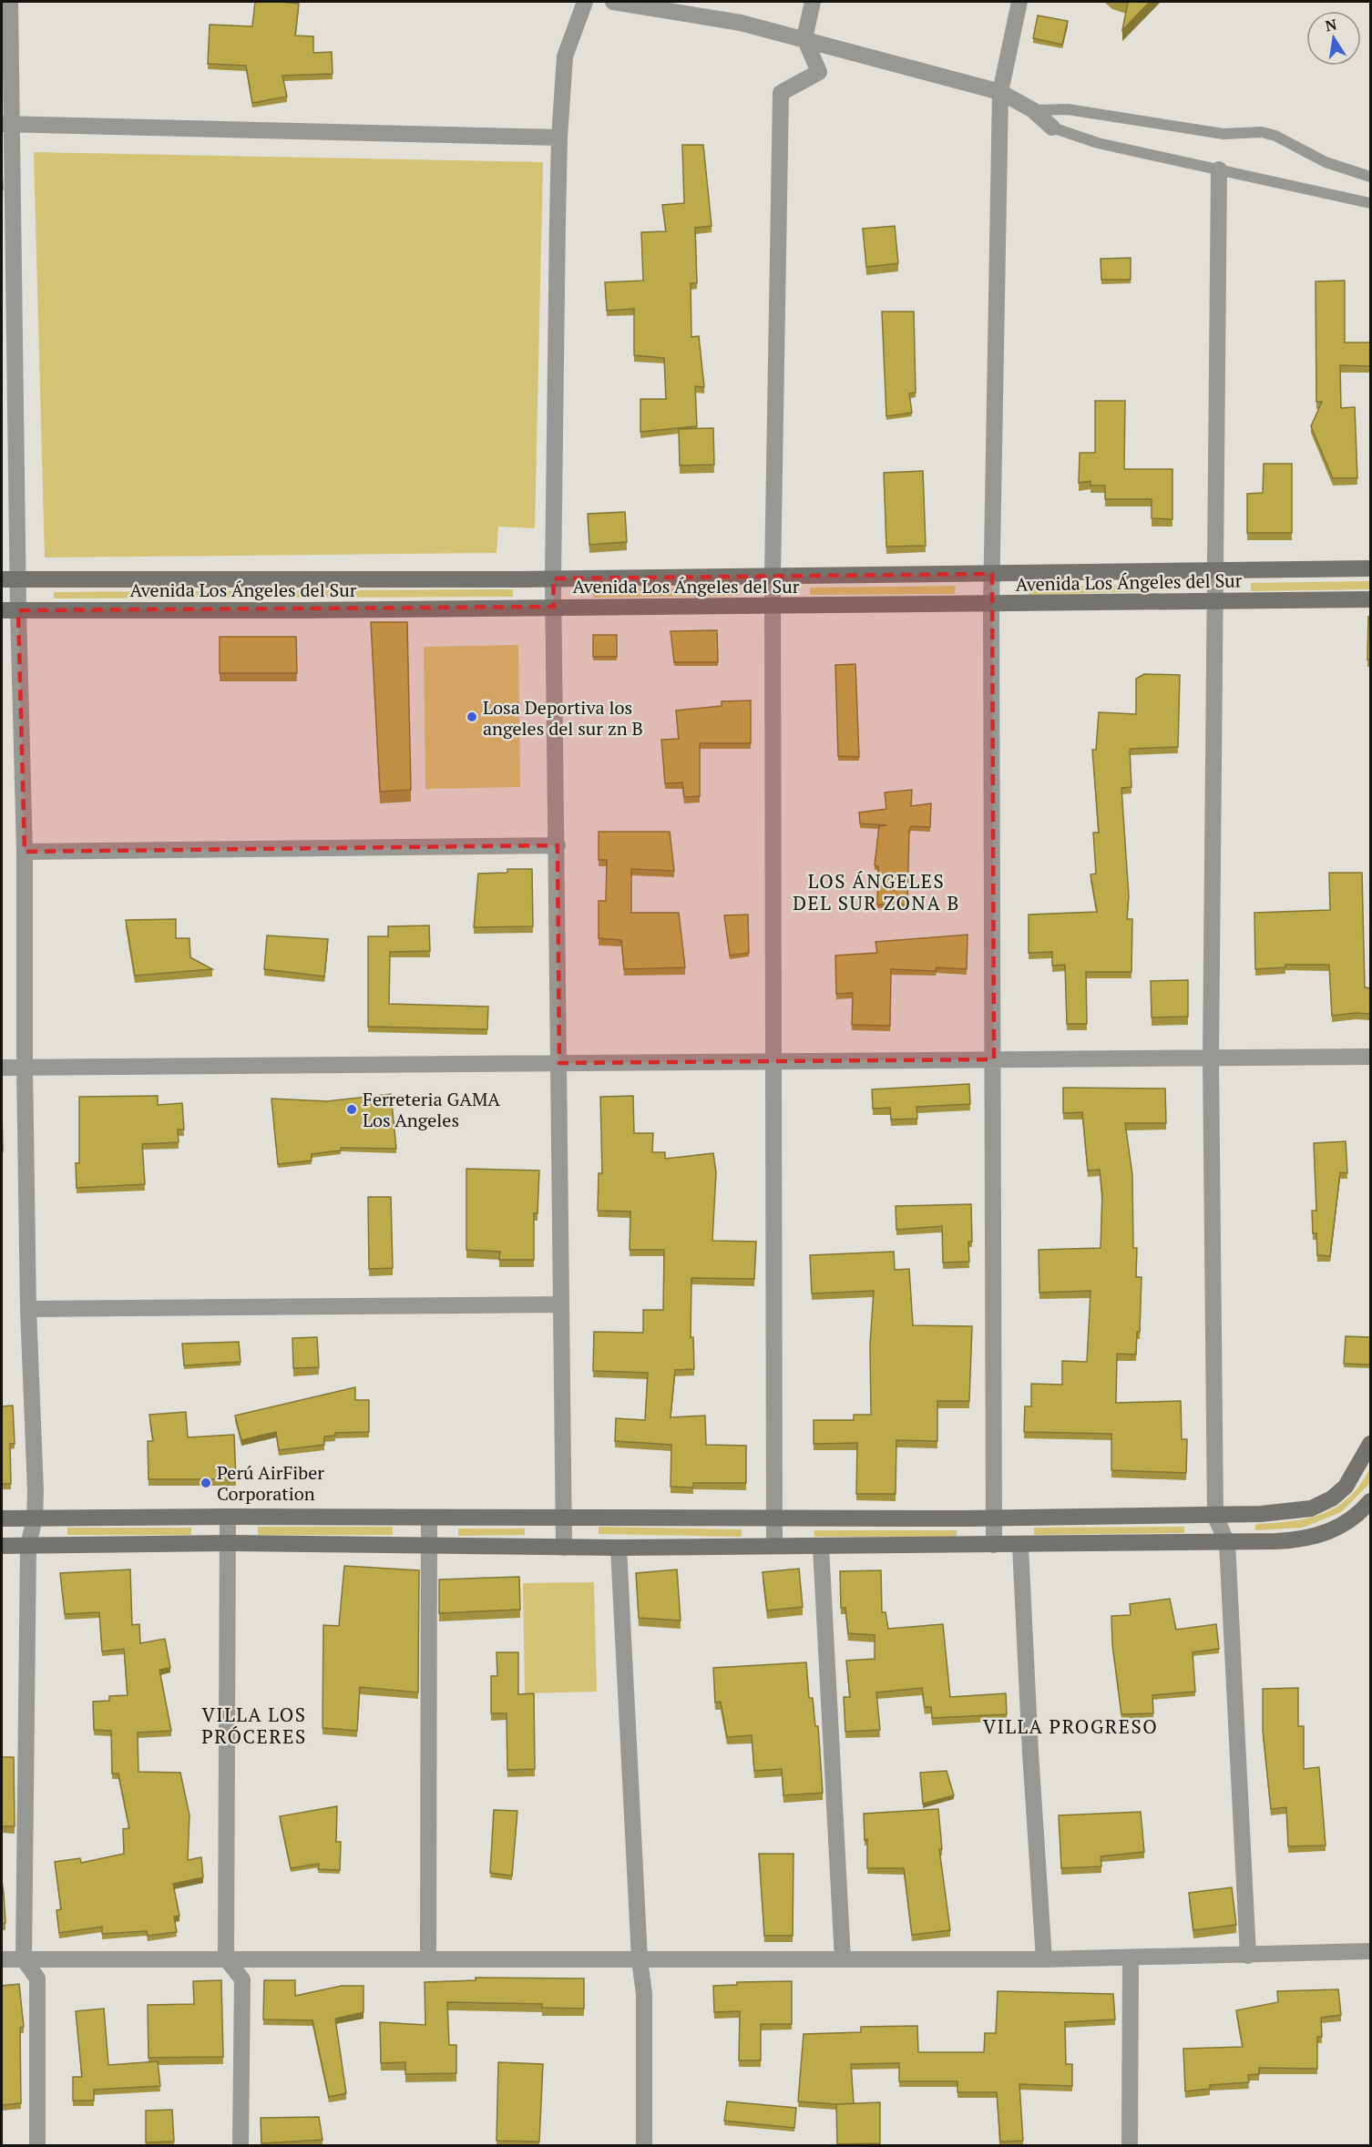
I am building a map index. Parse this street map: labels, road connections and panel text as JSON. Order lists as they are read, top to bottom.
{
  "streets": {
    "street": ["Avenida Los Ángeles del Sur"]
  },
  "districts": ["LOS ÁNGELES DEL SUR ZONA B", "VILLA LOS PRÓCERES", "VILLA PROGRESO"],
  "places": ["Losa Deportiva los angeles del sur zn B", "Ferreteria GAMA Los Angeles", "Perú AirFiber Corporation"],
  "north": "top"
}
